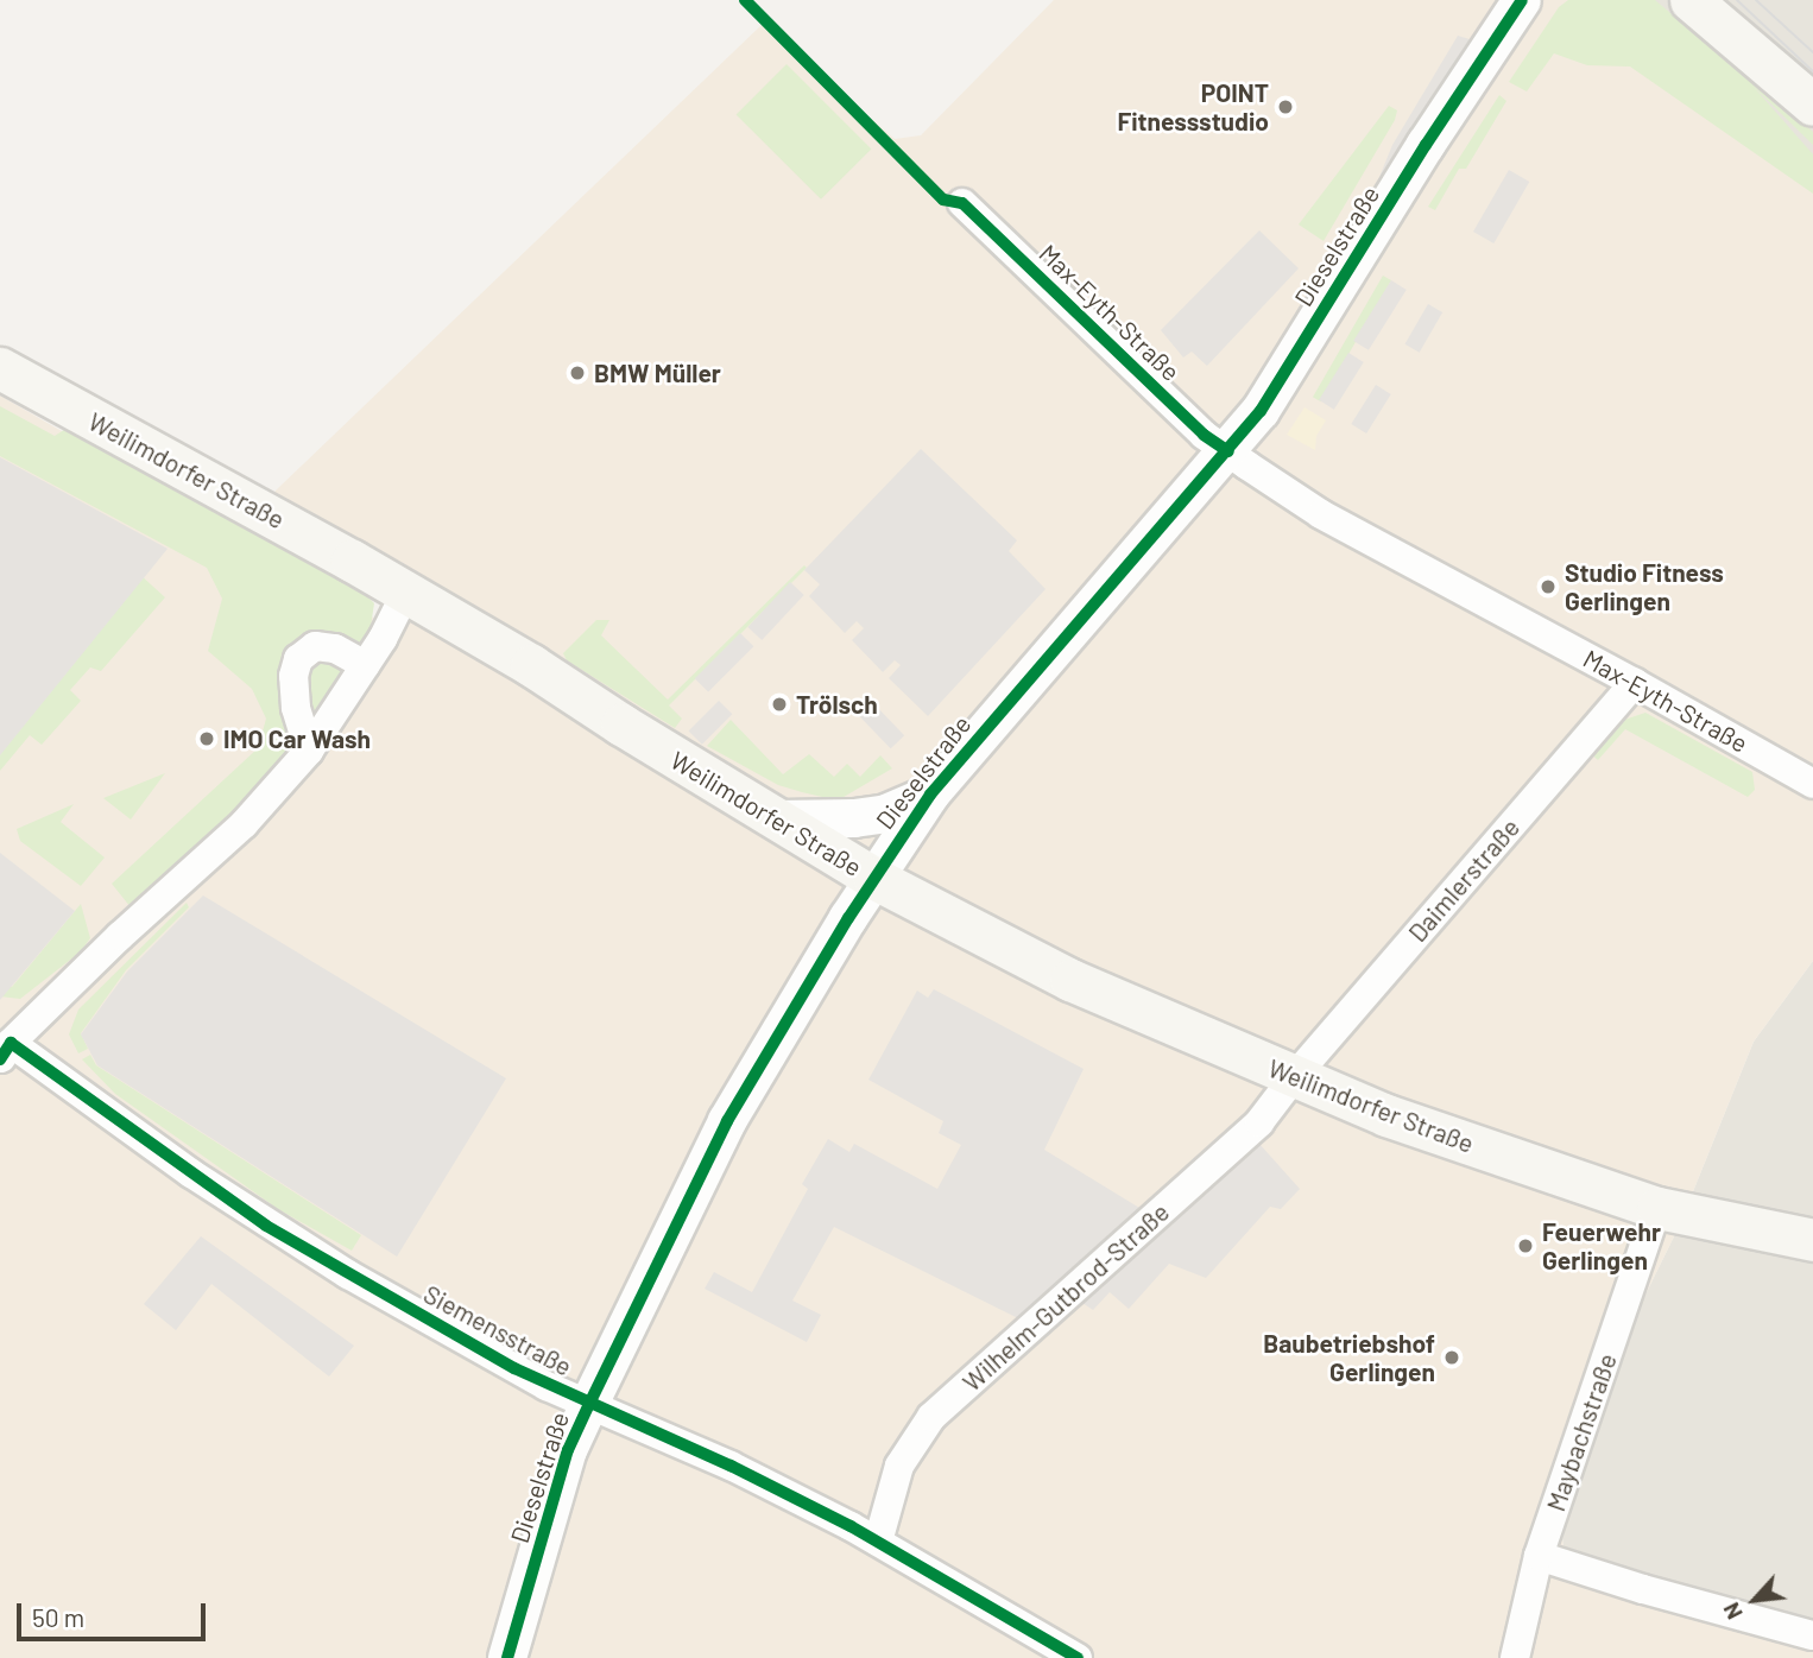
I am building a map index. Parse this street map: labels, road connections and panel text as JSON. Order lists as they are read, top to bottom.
{
  "streets": {
    "main road": ["Weilimdorfer Straße"],
    "street": [
      "Dieselstraße",
      "Max-Eyth-Straße",
      "Daimlerstraße",
      "Wilhelm-Gutbrod-Straße",
      "Siemensstraße",
      "Maybachstraße"
    ]
  },
  "crossings": [
    ["Dieselstraße", "Max-Eyth-Straße"],
    ["Dieselstraße", "Weilimdorfer Straße"],
    ["Dieselstraße", "Siemensstraße"],
    ["Max-Eyth-Straße", "Daimlerstraße"],
    ["Weilimdorfer Straße", "Daimlerstraße"],
    ["Weilimdorfer Straße", "Wilhelm-Gutbrod-Straße"],
    ["Weilimdorfer Straße", "Siemensstraße"],
    ["Weilimdorfer Straße", "Maybachstraße"],
    ["Daimlerstraße", "Wilhelm-Gutbrod-Straße"],
    ["Wilhelm-Gutbrod-Straße", "Siemensstraße"]
  ],
  "places": [
    "POINT Fitnessstudio",
    "BMW Müller",
    "Studio Fitness Gerlingen",
    "Trölsch",
    "IMO Car Wash",
    "Feuerwehr Gerlingen",
    "Baubetriebshof Gerlingen"
  ],
  "scale_bar": "50 m",
  "north": "bottom left"
}
